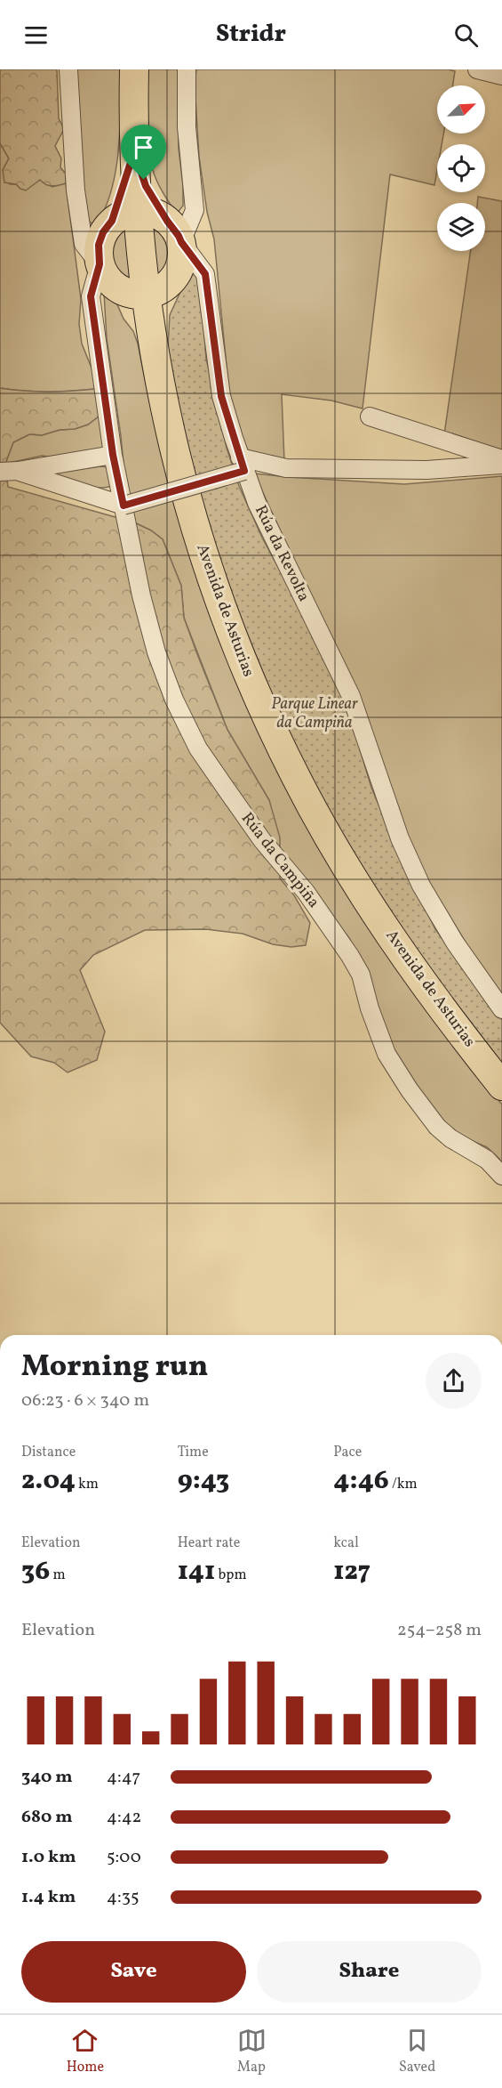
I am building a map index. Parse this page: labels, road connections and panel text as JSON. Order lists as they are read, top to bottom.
{
  "streets": {
    "main road": ["Avenida de Asturias"],
    "street": ["Rúa da Revolta", "Rúa da Campiña"]
  },
  "parks": ["Parque Linear da Campiña"],
  "north": "top right",
  "page": {
    "header": "Stridr",
    "heading": ["Morning run", "06:23 · 6 × 340 m"],
    "stats": [
      ["Distance", "2.04 km"],
      ["Time", "9:43"],
      ["Pace", "4:46 /km"],
      ["Elevation", "36 m"],
      ["Heart rate", "141 bpm"],
      ["kcal", "127"]
    ],
    "chart": ["Elevation", "254–258 m"],
    "list": [
      {
        "name": "340 m",
        "note": "4:47"
      },
      {
        "name": "680 m",
        "note": "4:42"
      },
      {
        "name": "1.0 km",
        "note": "5:00"
      },
      {
        "name": "1.4 km",
        "note": "4:35"
      }
    ],
    "buttons": ["Save", "Share"],
    "tabs": ["Home", "Map", "Saved"]
  }
}
